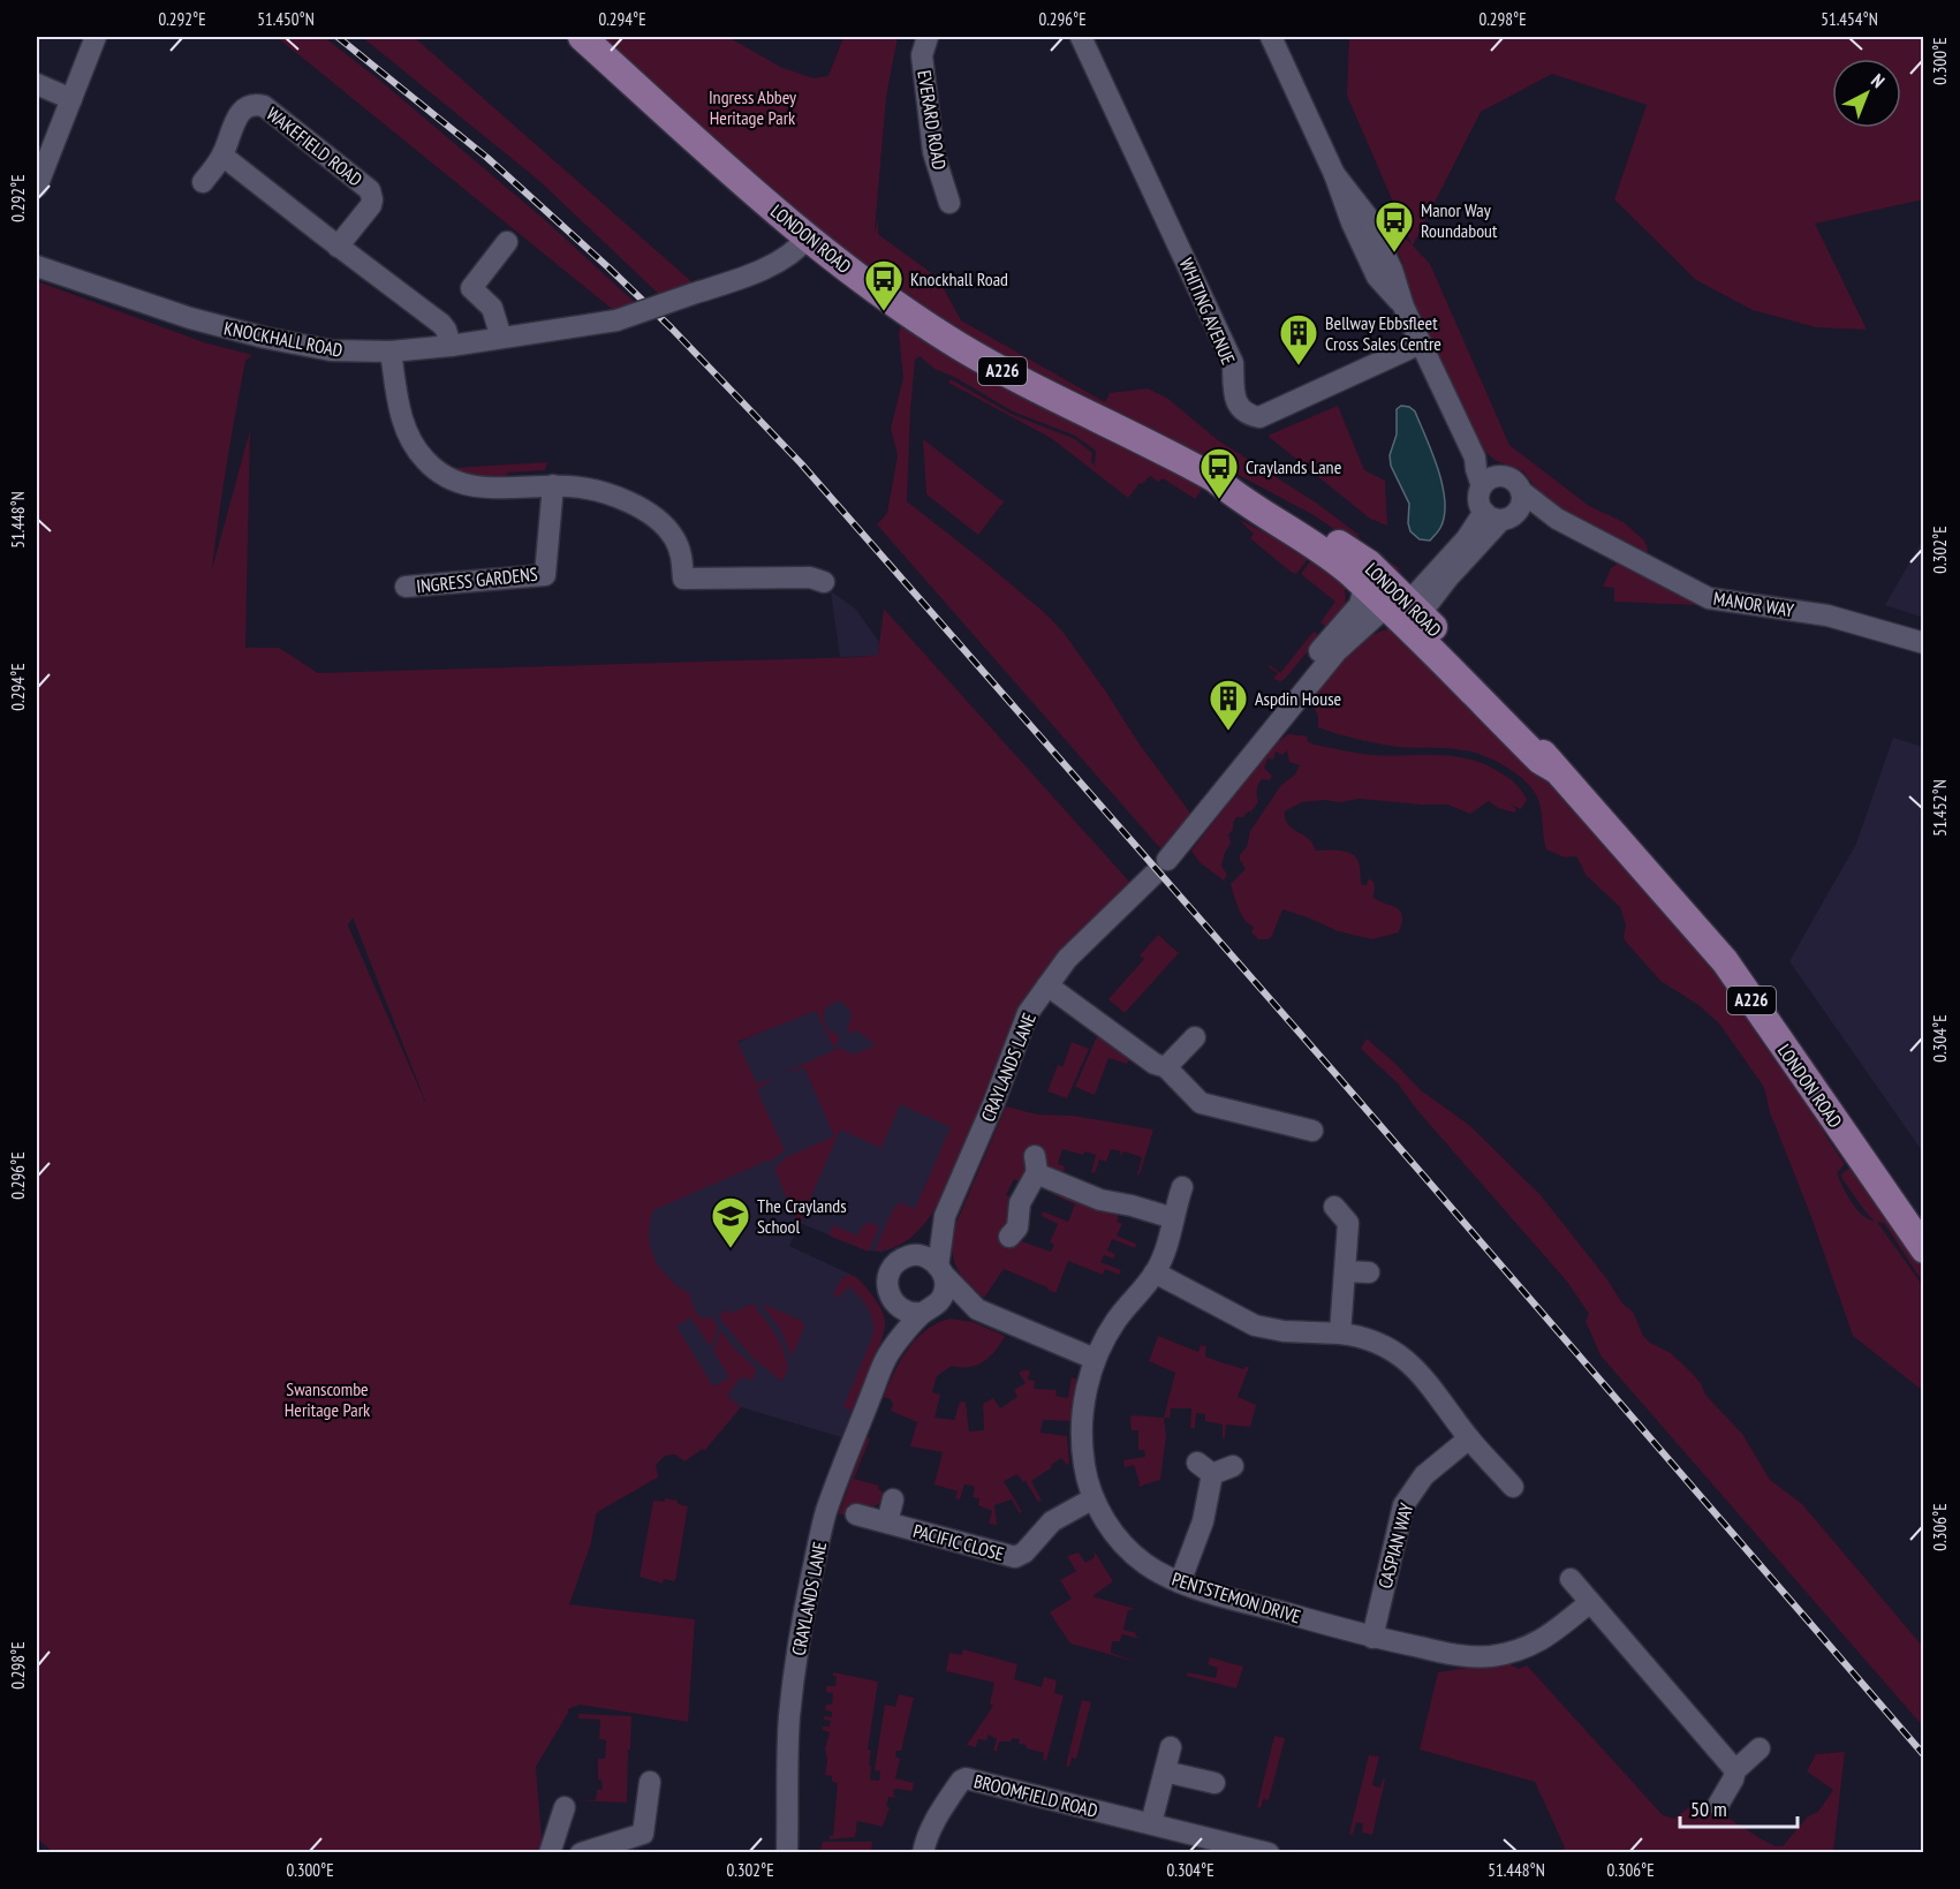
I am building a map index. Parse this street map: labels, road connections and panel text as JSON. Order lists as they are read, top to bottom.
{
  "streets": {
    "main road": ["LONDON ROAD", "A226"],
    "street": [
      "EVERARD ROAD",
      "WAKEFIELD ROAD",
      "WHITING AVENUE",
      "KNOCKHALL ROAD",
      "INGRESS GARDENS",
      "MANOR WAY",
      "CRAYLANDS LANE",
      "PACIFIC CLOSE",
      "CASPIAN WAY",
      "PENTSTEMON DRIVE",
      "BROOMFIELD ROAD"
    ]
  },
  "crossings": [
    ["LONDON ROAD", "KNOCKHALL ROAD"],
    ["LONDON ROAD", "CRAYLANDS LANE"],
    ["PACIFIC CLOSE", "PENTSTEMON DRIVE"],
    ["CASPIAN WAY", "PENTSTEMON DRIVE"]
  ],
  "parks": ["Ingress Abbey Heritage Park", "Swanscombe Heritage Park"],
  "places": {
    "bus stop": ["Manor Way Roundabout", "Knockhall Road", "Craylands Lane"],
    "building": ["Bellway Ebbsfleet Cross Sales Centre", "Aspdin House"],
    "school or university": ["The Craylands School"]
  },
  "scale_bar": "50 m",
  "north": "top right",
  "coordinates": [
    "0.292°E",
    "51.450°N",
    "0.294°E",
    "0.296°E",
    "0.298°E",
    "51.454°N",
    "0.300°E",
    "51.448°N",
    "0.302°E",
    "51.452°N",
    "0.304°E",
    "0.306°E"
  ]
}
